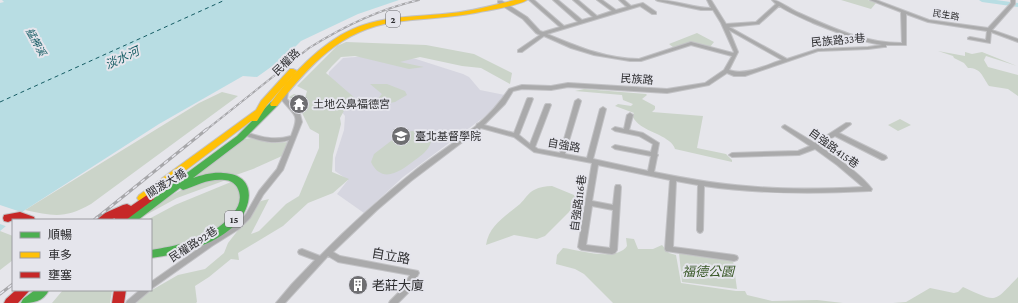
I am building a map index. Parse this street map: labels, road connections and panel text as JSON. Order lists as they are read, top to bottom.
{
  "streets": {
    "main road": [
      "2",
      "民權路",
      "關渡大橋",
      "15"
    ],
    "street": [
      "民生路",
      "民族路33巷",
      "民族路",
      "自強路",
      "自強路415巷",
      "自強路116巷",
      "民權路92巷",
      "自立路"
    ]
  },
  "crossings": [
    ["民族路33巷", "民族路"],
    ["民權路", "關渡大橋"],
    ["民權路", "民權路92巷"],
    ["民族路", "自強路"],
    ["自強路", "自強路415巷"],
    ["自強路", "自強路116巷"]
  ],
  "water": ["艋舺溪", "淡水河"],
  "parks": ["福德公園"],
  "places": {
    "temple": ["土地公鼻福德宮"],
    "school or university": ["臺北基督學院"],
    "building": ["老莊大廈"]
  },
  "legend": ["順暢", "車多", "壅塞"]
}
